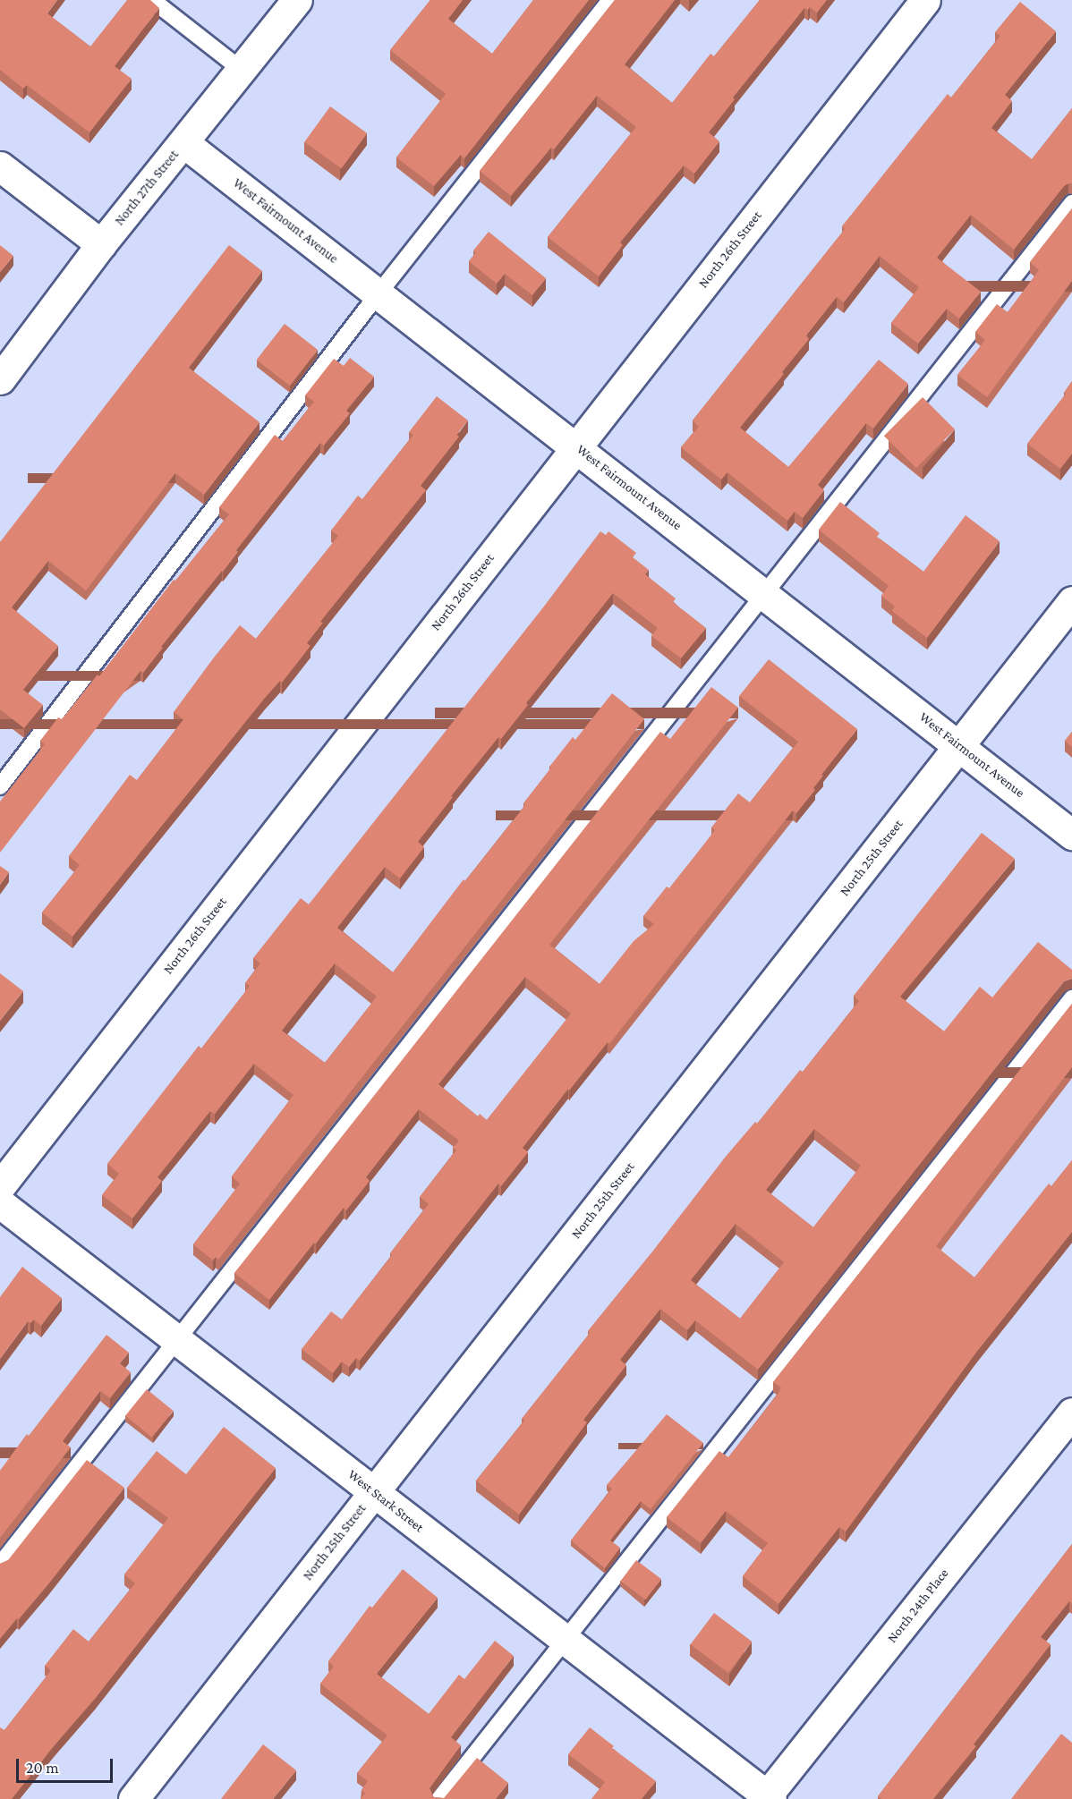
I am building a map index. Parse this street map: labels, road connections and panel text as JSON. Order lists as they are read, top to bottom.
{
  "streets": {
    "street": [
      "North 27th Street",
      "West Fairmount Avenue",
      "North 26th Street",
      "North 25th Street",
      "West Stark Street",
      "North 24th Place"
    ]
  },
  "crossings": [
    ["North 27th Street", "West Fairmount Avenue"],
    ["West Fairmount Avenue", "North 26th Street"],
    ["West Fairmount Avenue", "North 25th Street"],
    ["North 25th Street", "West Stark Street"],
    ["West Stark Street", "North 24th Place"]
  ],
  "scale_bar": "20 m"
}
